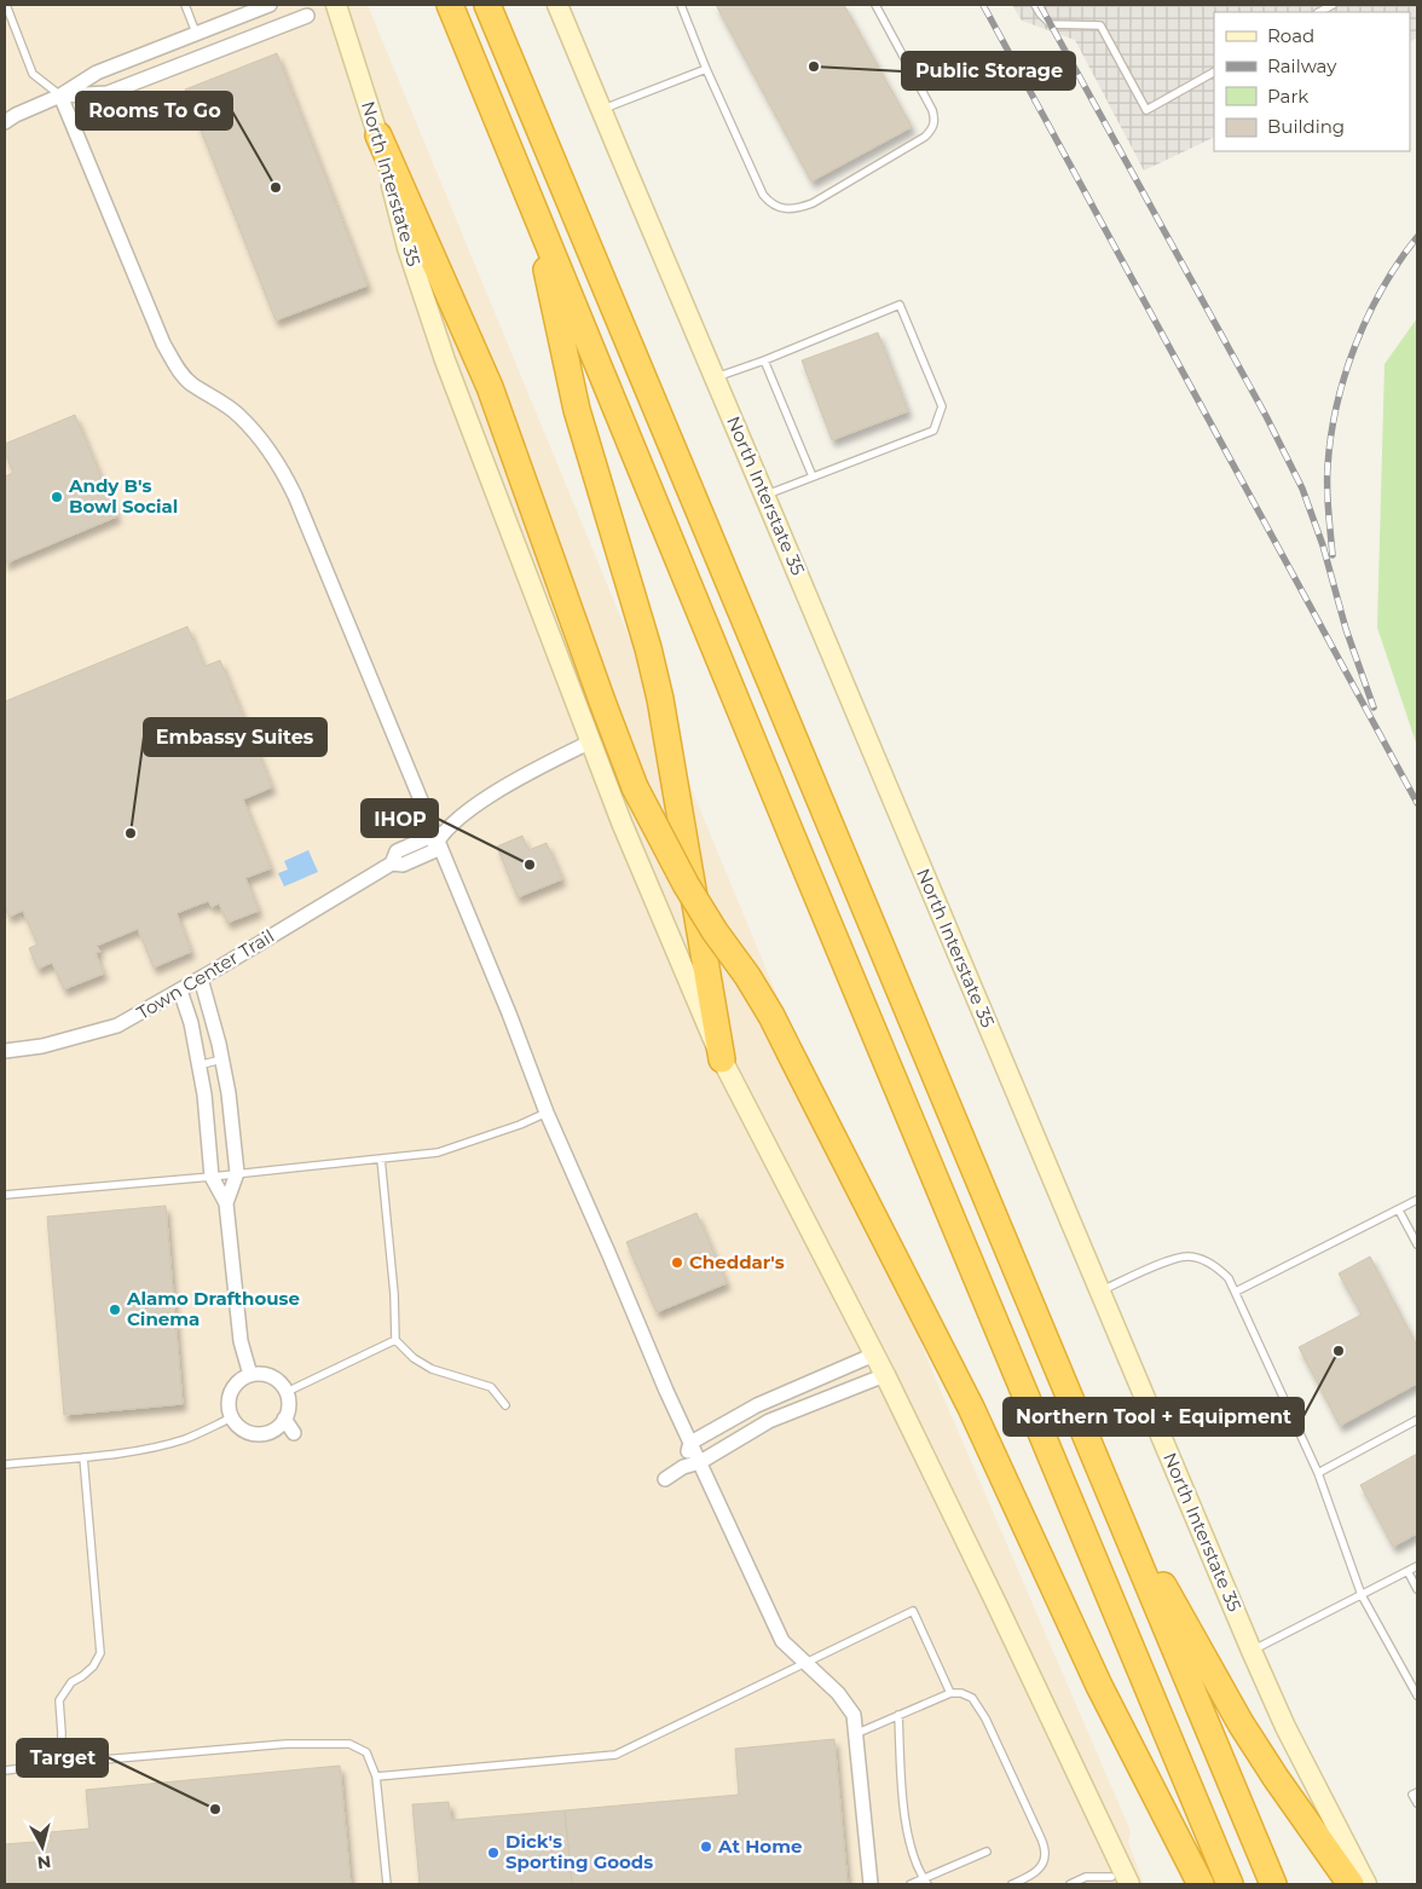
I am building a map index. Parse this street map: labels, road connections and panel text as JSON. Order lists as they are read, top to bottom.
{
  "streets": {
    "main road": ["North Interstate 35"],
    "street": ["Town Center Trail"]
  },
  "crossings": [
    ["North Interstate 35", "Town Center Trail"]
  ],
  "places": [
    "Public Storage",
    "Rooms To Go",
    "Andy B's Bowl Social",
    "Embassy Suites",
    "IHOP",
    "Cheddar's",
    "Alamo Drafthouse Cinema",
    "Northern Tool + Equipment",
    "Target",
    "At Home",
    "Dick's Sporting Goods"
  ],
  "legend": [
    "Road",
    "Railway",
    "Park",
    "Building"
  ],
  "north": "bottom"
}
